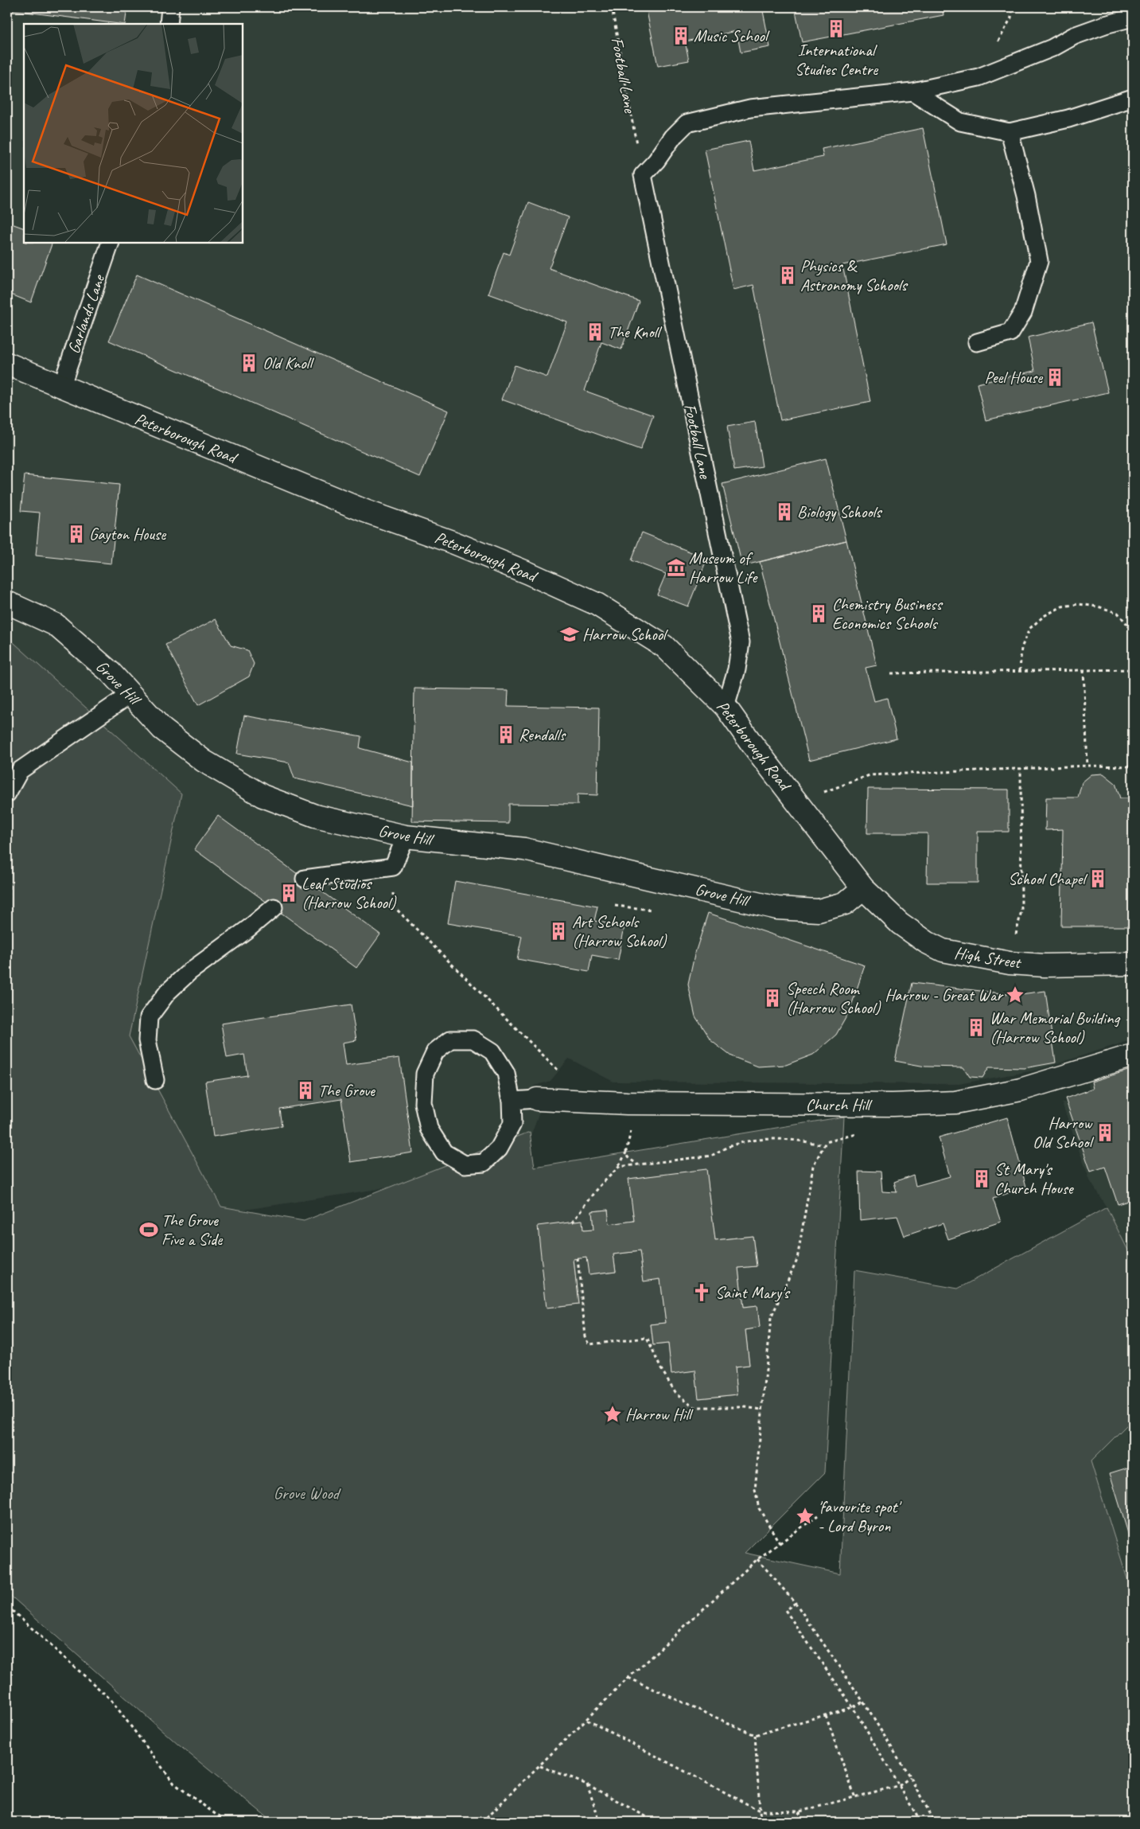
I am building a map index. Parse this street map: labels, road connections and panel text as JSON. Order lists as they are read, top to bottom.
{
  "streets": {
    "street": [
      "Peterborough Road",
      "Grove Hill",
      "High Street",
      "Church Hill"
    ],
    "lane": ["Football Lane", "Garlands Lane"]
  },
  "crossings": [
    ["Football Lane", "Peterborough Road"],
    ["Garlands Lane", "Peterborough Road"],
    ["Peterborough Road", "Grove Hill"],
    ["Peterborough Road", "High Street"],
    ["Grove Hill", "High Street"]
  ],
  "parks": ["Grove Wood"],
  "places": {
    "building": [
      "International Studies Centre",
      "Music School",
      "Physics & Astronomy Schools",
      "The Knoll",
      "Old Knoll",
      "Peel House",
      "Biology Schools",
      "Gayton House",
      "Chemistry Business Economics Schools",
      "Rendalls",
      "School Chapel",
      "Leaf Studios (Harrow School)",
      "Art Schools (Harrow School)",
      "Speech Room (Harrow School)",
      "War Memorial Building (Harrow School)",
      "The Grove",
      "Harrow Old School",
      "St Mary's Church House"
    ],
    "museum": ["Museum of Harrow Life"],
    "school or university": ["Harrow School"],
    "place": ["Harrow - Great War", "Harrow Hill", "'favourite spot' - Lord Byron"],
    "sports": ["The Grove Five a Side"],
    "church": ["Saint Mary's"]
  }
}
